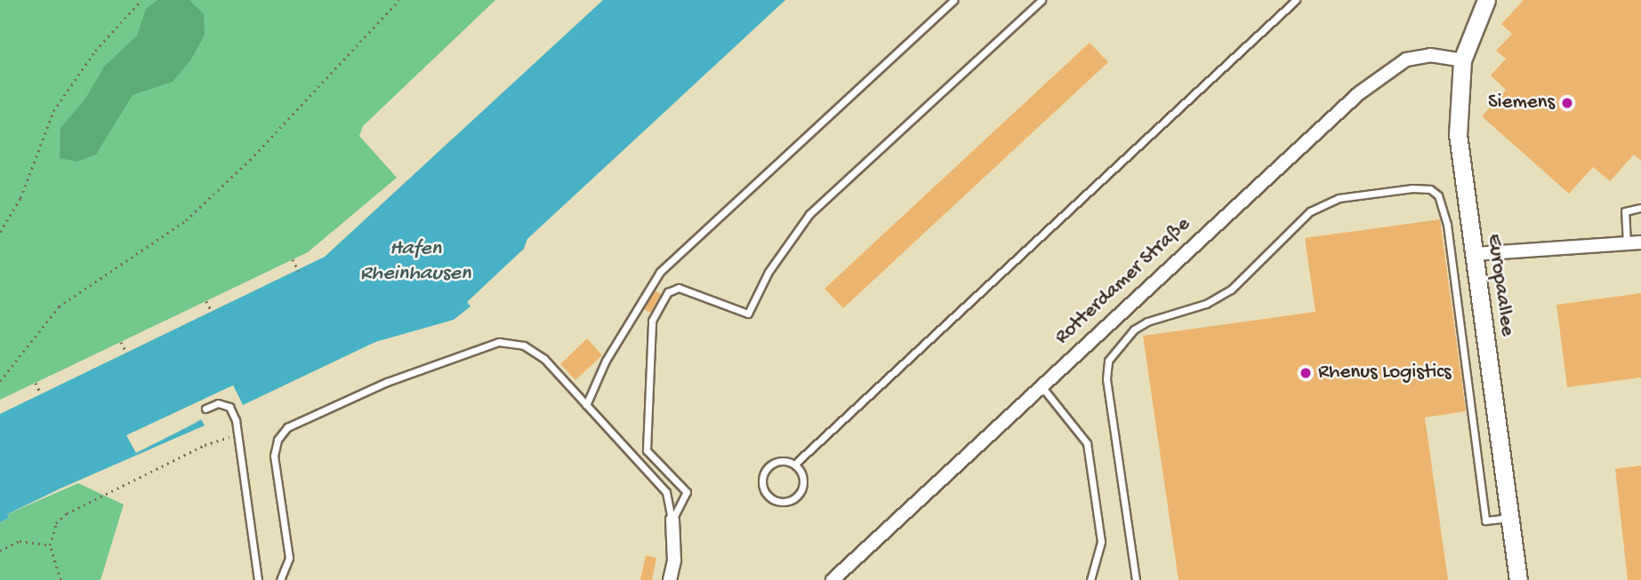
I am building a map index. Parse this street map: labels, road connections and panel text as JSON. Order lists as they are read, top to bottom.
{
  "streets": {
    "main road": ["Europaallee"],
    "street": ["Rotterdamer Straße"]
  },
  "crossings": [
    ["Rotterdamer Straße", "Europaallee"]
  ],
  "water": ["Hafen Rheinhausen"],
  "places": ["Siemens", "Rhenus Logistics"]
}
